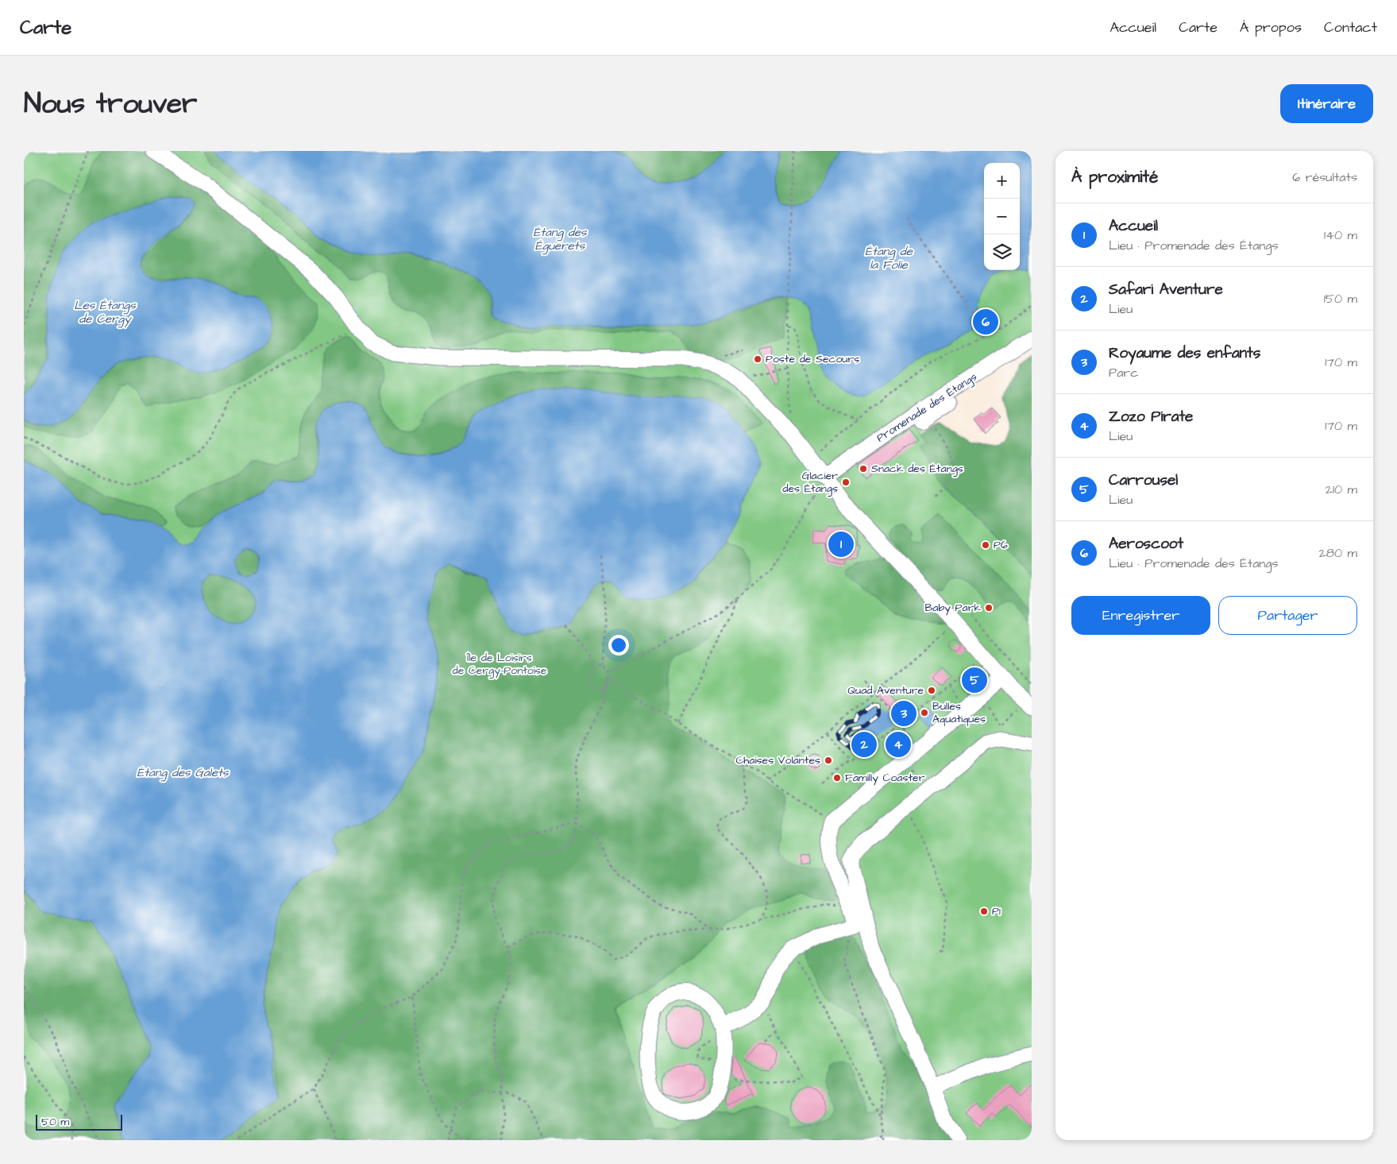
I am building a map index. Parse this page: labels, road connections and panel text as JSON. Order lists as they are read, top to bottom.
{
  "streets": {
    "street": ["Promenade des Étangs"]
  },
  "water": [
    "Étang des Éguerets",
    "Étang de la Folie",
    "Les Étangs de Cergy",
    "Étang des Galets"
  ],
  "parks": ["Île de Loisirs de Cergy-Pontoise"],
  "places": [
    "Poste de Secours",
    "Snack des Étangs",
    "Glacier des Étangs",
    "P6",
    "Baby Park",
    "Quad Aventure",
    "Bulles Aquatiques",
    "Chaises Volantes",
    "Familly Coaster",
    "P1"
  ],
  "scale_bar": "50 m",
  "page": {
    "header": "Carte",
    "nav": [
      "Accueil",
      "Carte",
      "À propos",
      "Contact"
    ],
    "title": "Nous trouver",
    "buttons": [
      "Itinéraire",
      ["Enregistrer", "Partager"]
    ],
    "heading": ["À proximité", "6 résultats"],
    "map_buttons": ["+", "−"],
    "list": [
      {
        "mark": "1",
        "name": "Accueil",
        "note": "Lieu · Promenade des Étangs",
        "value": "140 m"
      },
      {
        "mark": "2",
        "name": "Safari Aventure",
        "note": "Lieu",
        "value": "150 m"
      },
      {
        "mark": "3",
        "name": "Royaume des enfants",
        "note": "Parc",
        "value": "170 m"
      },
      {
        "mark": "4",
        "name": "Zozo Pirate",
        "note": "Lieu",
        "value": "170 m"
      },
      {
        "mark": "5",
        "name": "Carrousel",
        "note": "Lieu",
        "value": "210 m"
      },
      {
        "mark": "6",
        "name": "Aeroscoot",
        "note": "Lieu · Promenade des Étangs",
        "value": "280 m"
      }
    ],
    "pins": [
      "6",
      "1",
      "5",
      "3",
      "2",
      "4"
    ],
    "scale": "50 m"
  }
}
